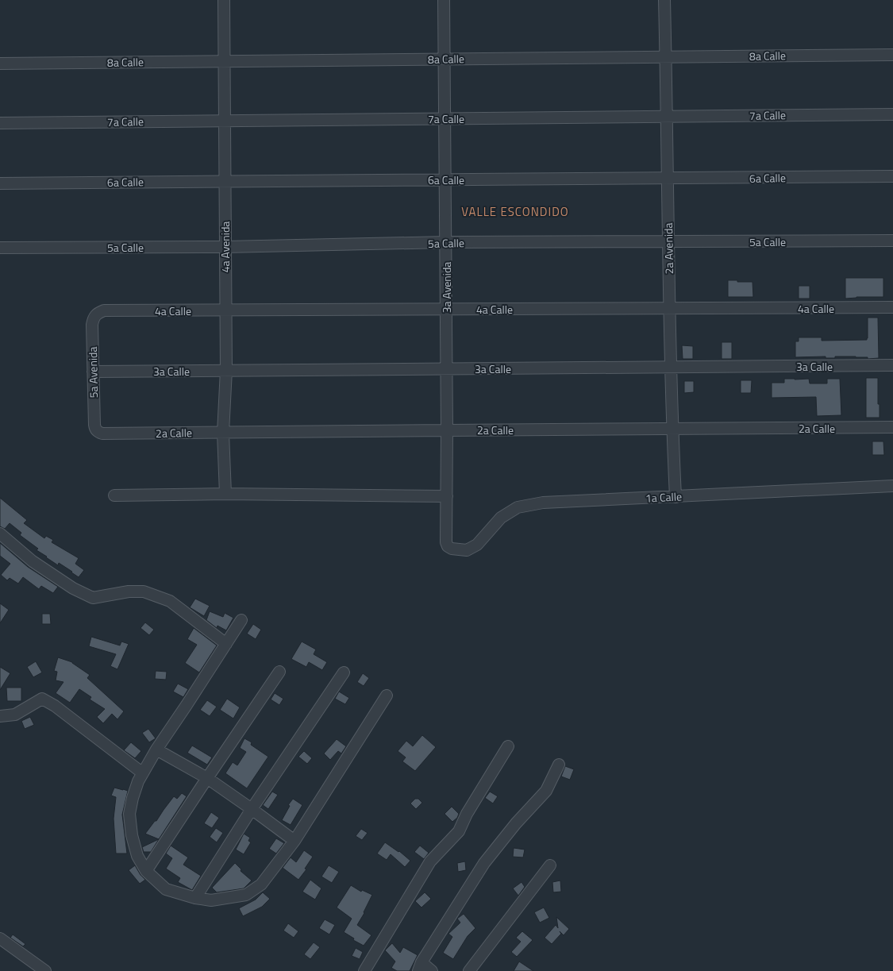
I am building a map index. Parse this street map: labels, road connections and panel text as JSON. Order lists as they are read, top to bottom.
{
  "streets": {
    "street": [
      "8a Calle",
      "7a Calle",
      "6a Calle",
      "5a Calle",
      "4a Avenida",
      "2a Avenida",
      "3a Avenida",
      "4a Calle",
      "3a Calle",
      "5a Avenida",
      "2a Calle",
      "1a Calle"
    ]
  },
  "crossings": [
    ["8a Calle", "4a Avenida"],
    ["8a Calle", "2a Avenida"],
    ["8a Calle", "3a Avenida"],
    ["7a Calle", "4a Avenida"],
    ["7a Calle", "2a Avenida"],
    ["7a Calle", "3a Avenida"],
    ["6a Calle", "4a Avenida"],
    ["6a Calle", "2a Avenida"],
    ["6a Calle", "3a Avenida"],
    ["5a Calle", "4a Avenida"],
    ["5a Calle", "2a Avenida"],
    ["5a Calle", "3a Avenida"],
    ["4a Avenida", "4a Calle"],
    ["4a Avenida", "3a Calle"],
    ["4a Avenida", "2a Calle"],
    ["2a Avenida", "4a Calle"],
    ["2a Avenida", "3a Calle"],
    ["2a Avenida", "2a Calle"],
    ["2a Avenida", "1a Calle"],
    ["3a Avenida", "4a Calle"],
    ["3a Avenida", "3a Calle"],
    ["3a Avenida", "2a Calle"],
    ["3a Avenida", "1a Calle"],
    ["4a Calle", "5a Avenida"],
    ["3a Calle", "5a Avenida"],
    ["5a Avenida", "2a Calle"]
  ],
  "districts": ["VALLE ESCONDIDO"]
}
